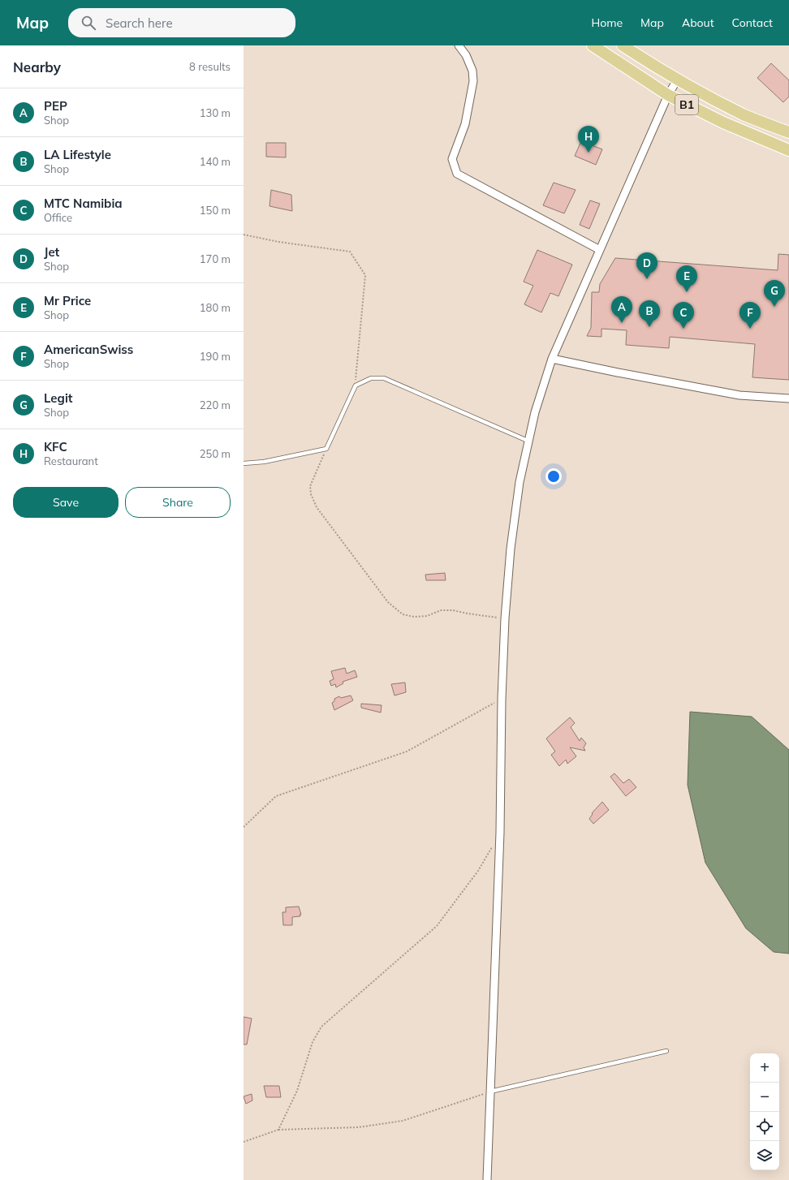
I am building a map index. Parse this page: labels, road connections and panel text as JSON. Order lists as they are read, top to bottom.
{
  "streets": {
    "main road": ["B1"]
  },
  "page": {
    "header": "Map",
    "search": "Search here",
    "nav": [
      "Home",
      "Map",
      "About",
      "Contact"
    ],
    "heading": ["Nearby", "8 results"],
    "list": [
      {
        "mark": "A",
        "name": "PEP",
        "note": "Shop",
        "value": "130 m"
      },
      {
        "mark": "B",
        "name": "LA Lifestyle",
        "note": "Shop",
        "value": "140 m"
      },
      {
        "mark": "C",
        "name": "MTC Namibia",
        "note": "Office",
        "value": "150 m"
      },
      {
        "mark": "D",
        "name": "Jet",
        "note": "Shop",
        "value": "170 m"
      },
      {
        "mark": "E",
        "name": "Mr Price",
        "note": "Shop",
        "value": "180 m"
      },
      {
        "mark": "F",
        "name": "AmericanSwiss",
        "note": "Shop",
        "value": "190 m"
      },
      {
        "mark": "G",
        "name": "Legit",
        "note": "Shop",
        "value": "220 m"
      },
      {
        "mark": "H",
        "name": "KFC",
        "note": "Restaurant",
        "value": "250 m"
      }
    ],
    "pins": [
      "H",
      "D",
      "E",
      "G",
      "A",
      "B",
      "C",
      "F"
    ],
    "buttons": ["Save", "Share"],
    "map_buttons": ["+", "−"]
  }
}
